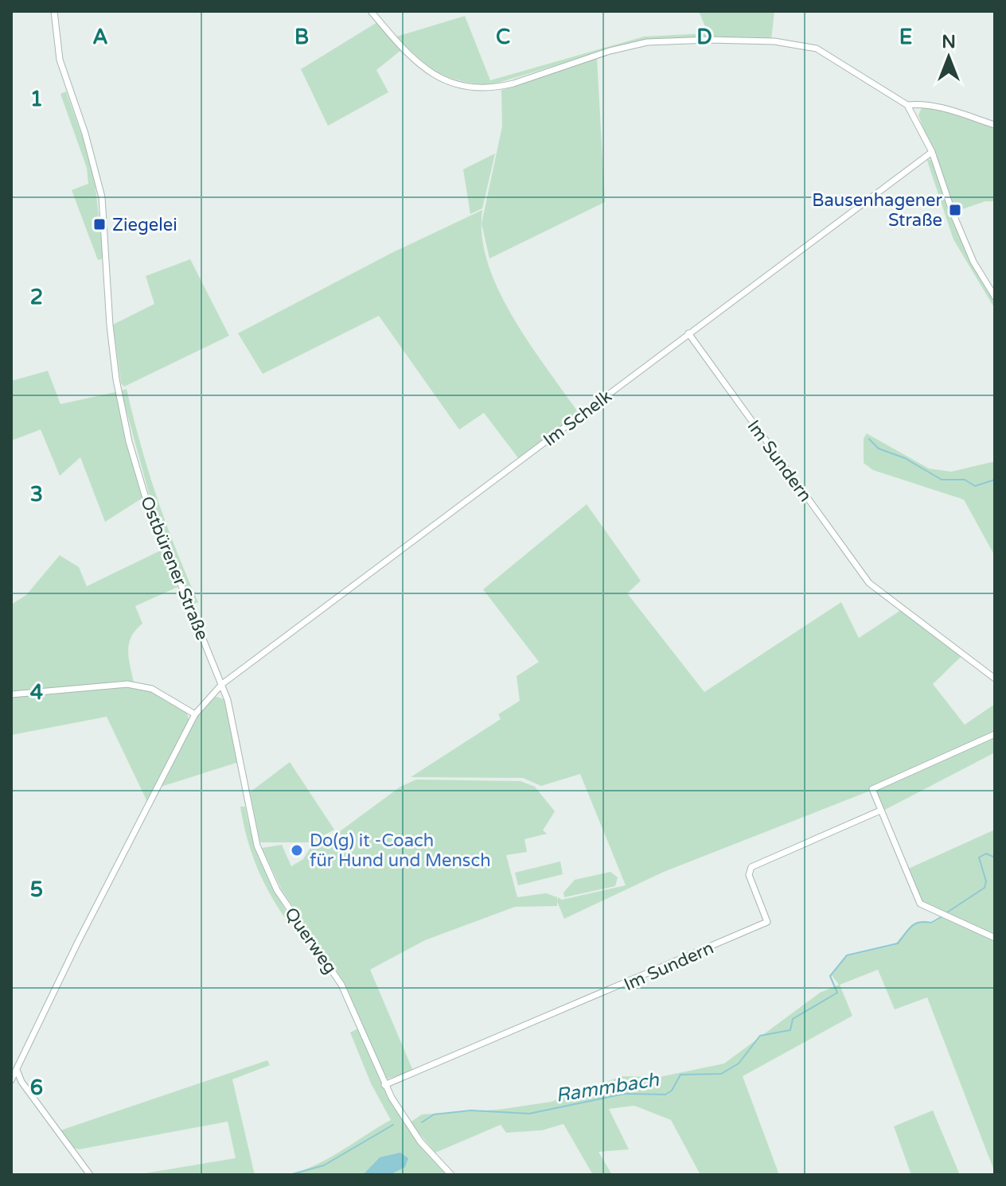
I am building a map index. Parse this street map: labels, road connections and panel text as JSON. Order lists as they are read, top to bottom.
{
  "streets": {
    "street": [
      "Im Schelk",
      "Im Sundern",
      "Ostbürener Straße",
      "Querweg"
    ]
  },
  "crossings": [
    ["Im Schelk", "Im Sundern"],
    ["Im Schelk", "Ostbürener Straße"],
    ["Im Schelk", "Querweg"],
    ["Im Sundern", "Querweg"],
    ["Ostbürener Straße", "Querweg"]
  ],
  "water": ["Rammbach"],
  "places": {
    "transit": ["Bausenhagener Straße", "Ziegelei"],
    "other": ["Do(g) it -Coach für Hund und Mensch"]
  },
  "north": "top",
  "grid": {
    "columns": [
      "A",
      "B",
      "C",
      "D",
      "E"
    ],
    "rows": [
      "1",
      "2",
      "3",
      "4",
      "5",
      "6"
    ]
  }
}
